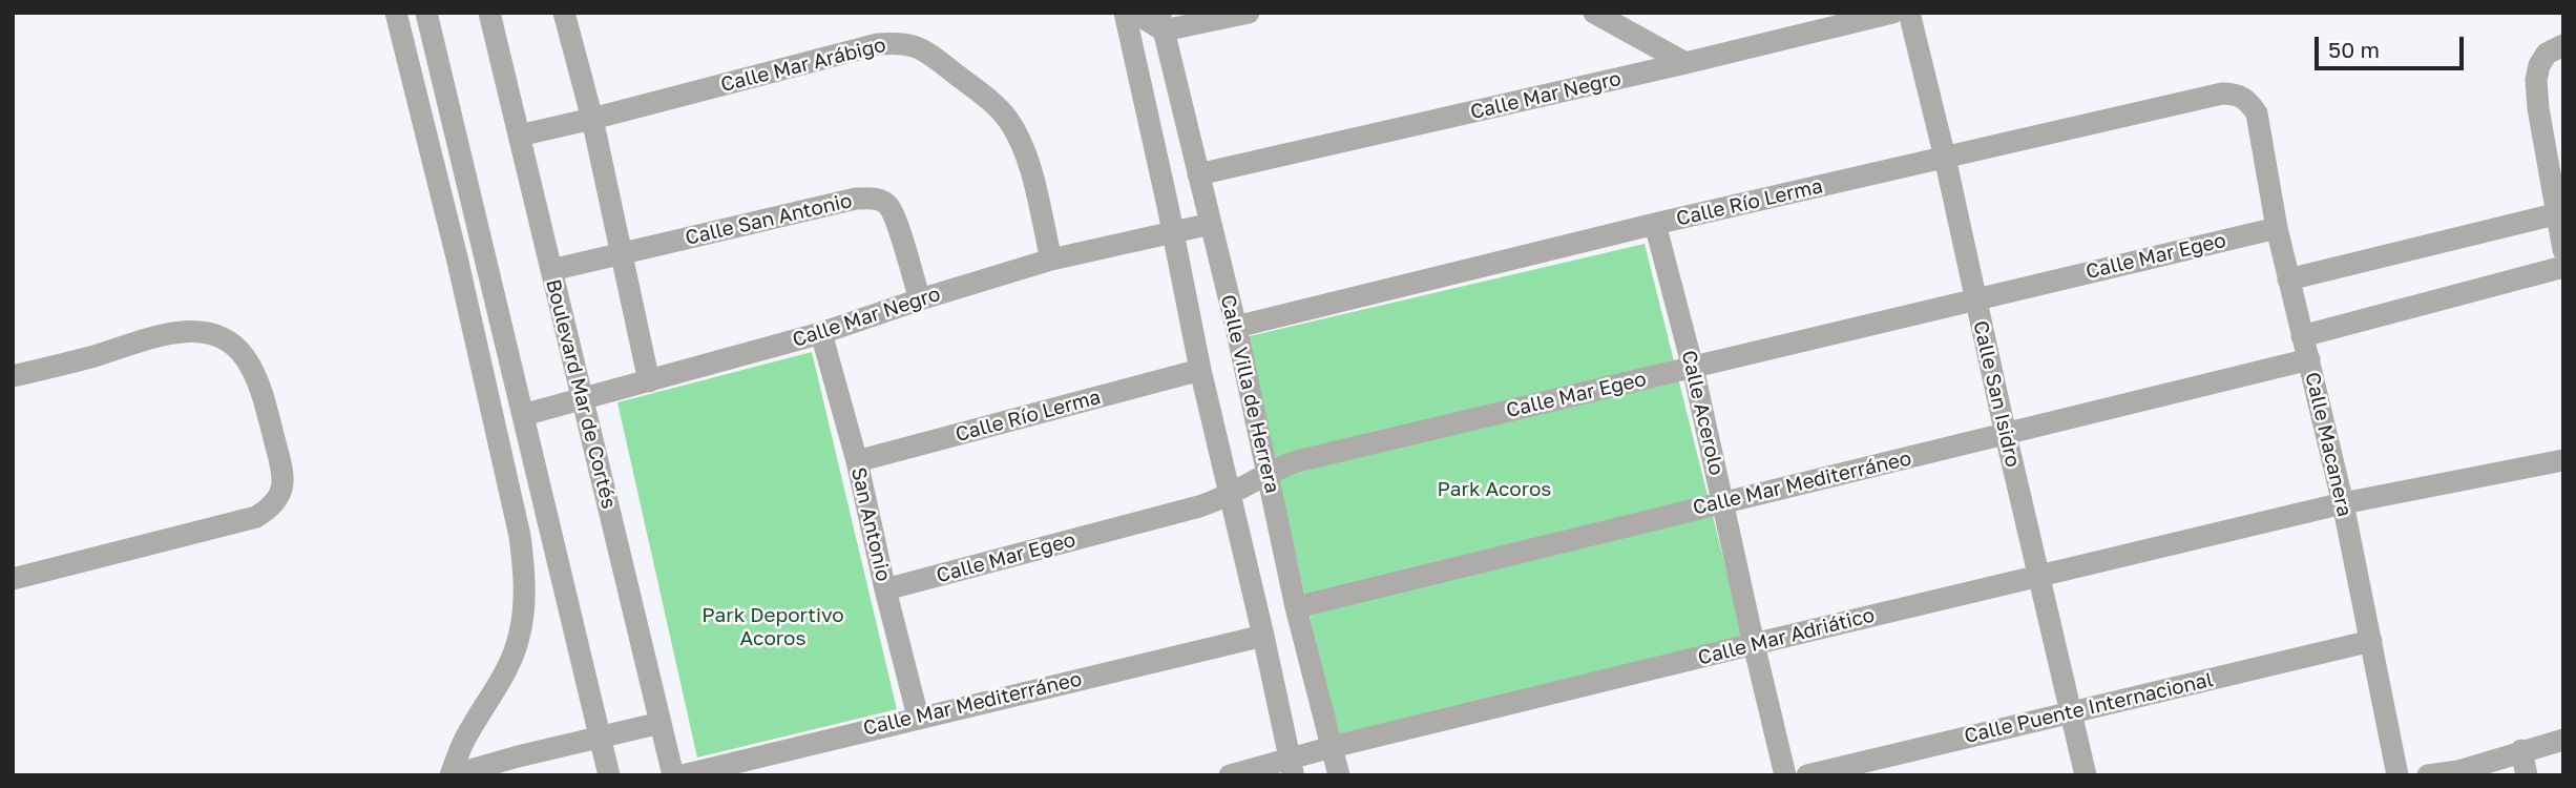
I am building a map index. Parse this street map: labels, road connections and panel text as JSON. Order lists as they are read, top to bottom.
{
  "streets": {
    "street": [
      "Calle Mar Arábigo",
      "Calle Mar Negro",
      "Calle Río Lerma",
      "Calle San Antonio",
      "Calle Mar Egeo",
      "Boulevard Mar de Cortés",
      "Calle Villa de Herrera",
      "Calle San Isidro",
      "Calle Acerolo",
      "Calle Macanera",
      "Calle Mar Mediterráneo",
      "San Antonio",
      "Calle Mar Adriático",
      "Calle Puente Internacional"
    ]
  },
  "crossings": [
    ["Calle Mar Arábigo", "Calle Mar Negro"],
    ["Calle Mar Arábigo", "Boulevard Mar de Cortés"],
    ["Calle Mar Negro", "Calle San Antonio"],
    ["Calle Mar Negro", "Boulevard Mar de Cortés"],
    ["Calle Mar Negro", "Calle Villa de Herrera"],
    ["Calle Mar Negro", "San Antonio"],
    ["Calle Río Lerma", "Calle Villa de Herrera"],
    ["Calle Río Lerma", "Calle San Isidro"],
    ["Calle Río Lerma", "Calle Acerolo"],
    ["Calle Río Lerma", "Calle Macanera"],
    ["Calle Río Lerma", "San Antonio"],
    ["Calle San Antonio", "Boulevard Mar de Cortés"],
    ["Calle Mar Egeo", "Calle Villa de Herrera"],
    ["Calle Mar Egeo", "Calle San Isidro"],
    ["Calle Mar Egeo", "Calle Acerolo"],
    ["Calle Mar Egeo", "Calle Macanera"],
    ["Calle Mar Egeo", "San Antonio"],
    ["Calle Villa de Herrera", "Calle Mar Mediterráneo"],
    ["Calle Villa de Herrera", "Calle Mar Adriático"],
    ["Calle San Isidro", "Calle Mar Mediterráneo"],
    ["Calle San Isidro", "Calle Mar Adriático"],
    ["Calle San Isidro", "Calle Puente Internacional"],
    ["Calle Acerolo", "Calle Mar Mediterráneo"],
    ["Calle Acerolo", "Calle Mar Adriático"],
    ["Calle Macanera", "Calle Mar Mediterráneo"],
    ["Calle Macanera", "Calle Mar Adriático"],
    ["Calle Macanera", "Calle Puente Internacional"],
    ["Calle Mar Mediterráneo", "San Antonio"]
  ],
  "parks": ["Park Acoros", "Park Deportivo Acoros"],
  "scale_bar": "50 m"
}
